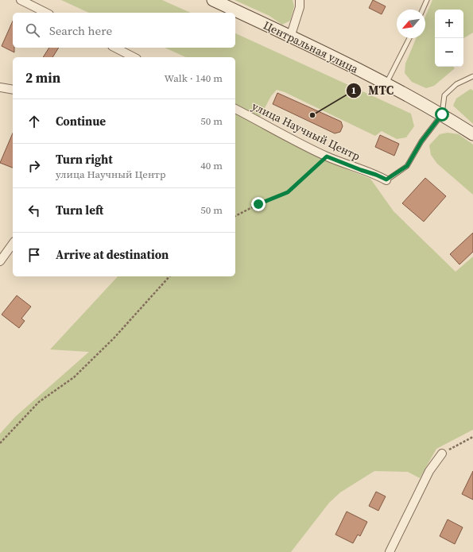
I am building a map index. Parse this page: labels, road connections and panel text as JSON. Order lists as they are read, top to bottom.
{
  "streets": {
    "street": ["Центральная улица", "улица Научный Центр"]
  },
  "places": ["МТС"],
  "north": "bottom left",
  "page": {
    "map_buttons": ["+", "−"],
    "search": "Search here",
    "heading": ["2 min", "Walk · 140 m"],
    "list": [
      ["Continue", "50 m"],
      ["Turn right", "улица Научный Центр", "40 m"],
      ["Turn left", "50 m"],
      "Arrive at destination"
    ]
  }
}
